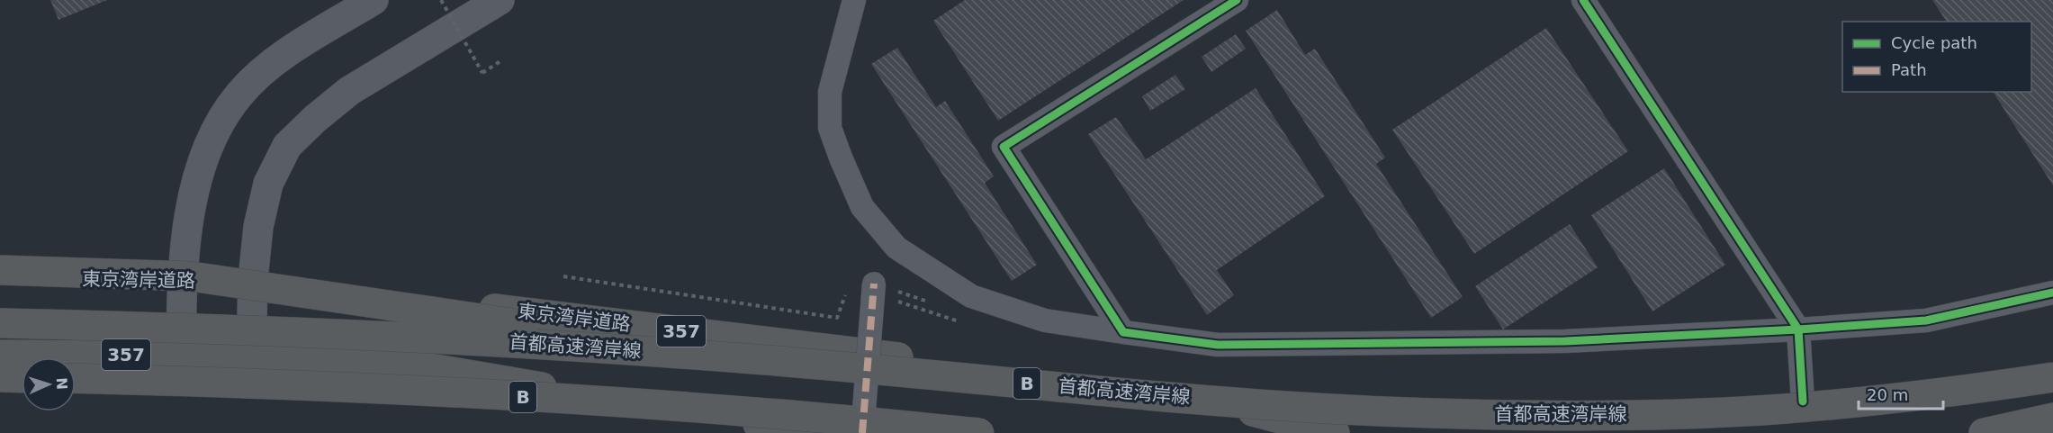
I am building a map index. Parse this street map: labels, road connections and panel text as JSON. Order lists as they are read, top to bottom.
{
  "streets": {
    "highway": [
      "東京湾岸道路",
      "357",
      "首都高速湾岸線",
      "B"
    ]
  },
  "legend": ["Cycle path", "Path"],
  "scale_bar": "20 m",
  "north": "right"
}
